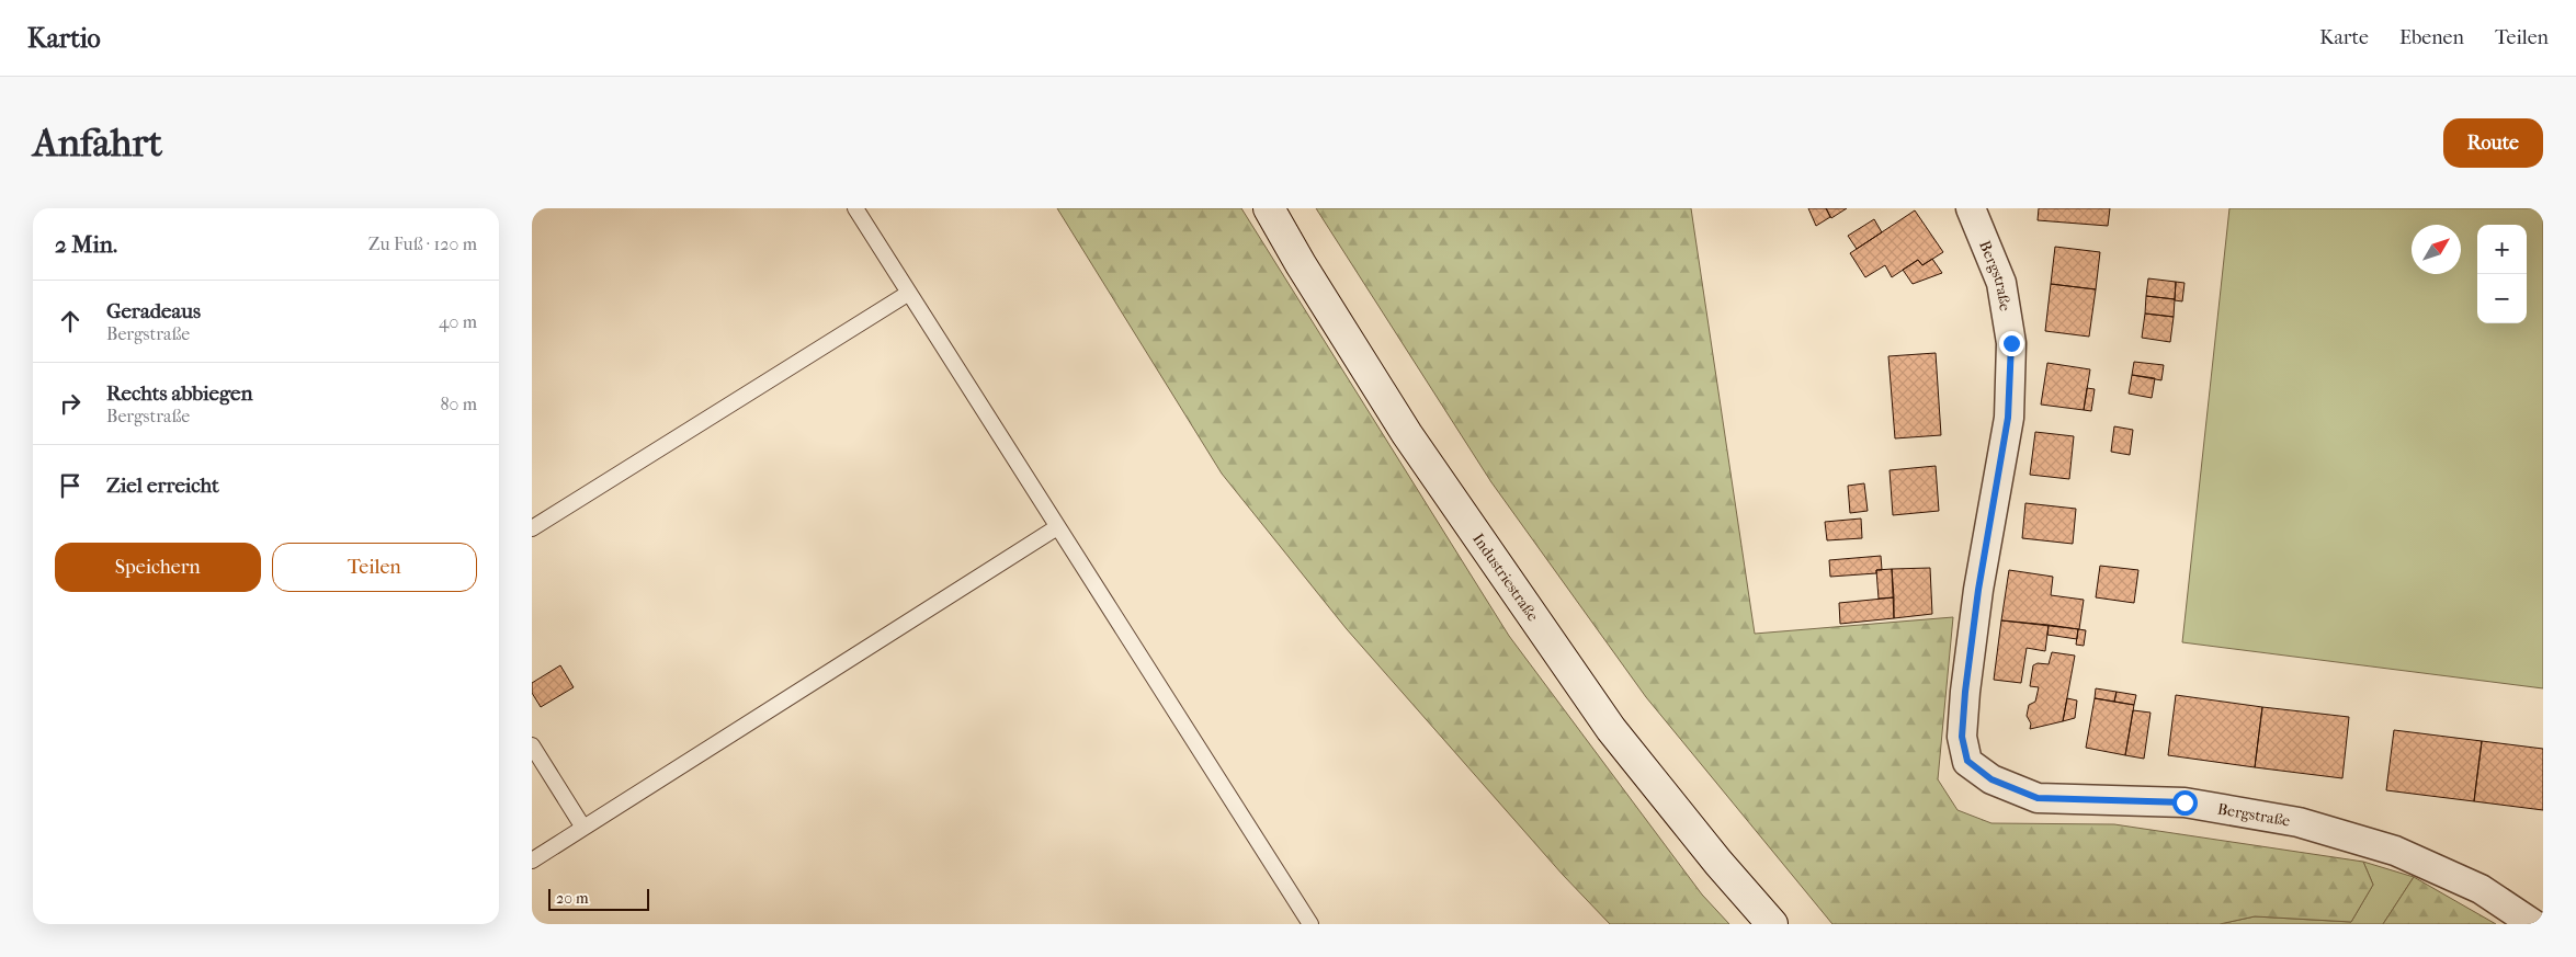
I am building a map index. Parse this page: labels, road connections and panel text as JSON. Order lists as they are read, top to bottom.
{
  "streets": {
    "main road": ["Industriestraße"],
    "street": ["Bergstraße"]
  },
  "scale_bar": "20 m",
  "north": "top right",
  "page": {
    "header": "Kartio",
    "nav": ["Karte", "Ebenen", "Teilen"],
    "buttons": [
      "Route",
      ["Speichern", "Teilen"]
    ],
    "title": "Anfahrt",
    "heading": ["2 Min.", "Zu Fuß · 120 m"],
    "map_buttons": ["+", "−"],
    "list": [
      ["Geradeaus", "Bergstraße", "40 m"],
      ["Rechts abbiegen", "Bergstraße", "80 m"],
      "Ziel erreicht"
    ],
    "scale": "20 m"
  }
}
